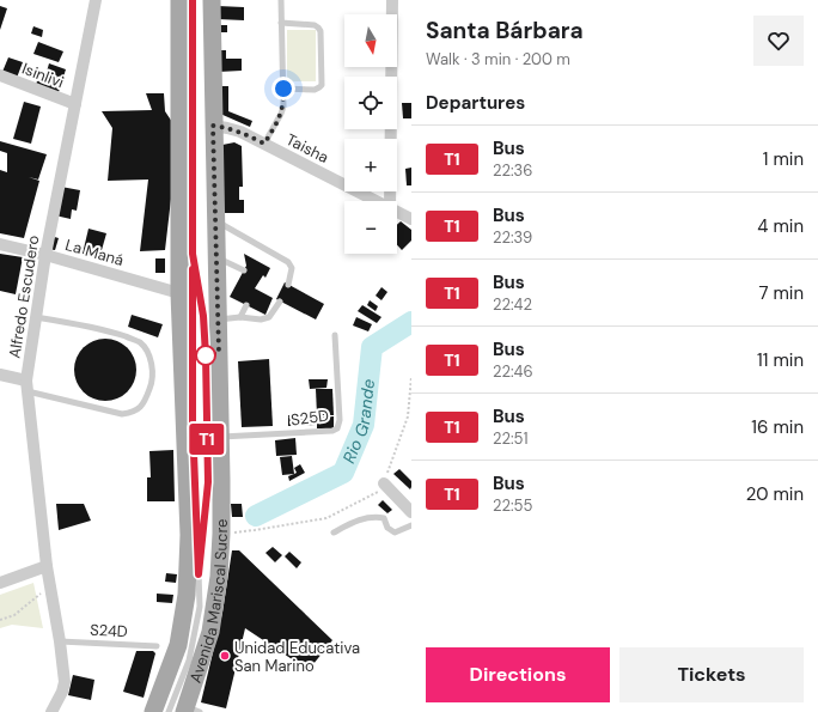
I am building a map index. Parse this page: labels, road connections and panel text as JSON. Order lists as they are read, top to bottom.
{
  "streets": {
    "main road": ["Avenida Mariscal Sucre"],
    "street": [
      "Isinlivi",
      "Taisha",
      "La Maná",
      "Alfredo Escudero"
    ],
    "lane": ["S25D", "S24D"]
  },
  "crossings": [
    ["Isinlivi", "Alfredo Escudero"],
    ["Taisha", "Avenida Mariscal Sucre"],
    ["La Maná", "Alfredo Escudero"],
    ["La Maná", "Avenida Mariscal Sucre"],
    ["Alfredo Escudero", "S24D"],
    ["S25D", "Avenida Mariscal Sucre"]
  ],
  "water": ["Rio Grande"],
  "places": ["Unidad Educativa San Marino"],
  "lines": ["bus line T1"],
  "north": "bottom",
  "page": {
    "on_map": "T1",
    "heading": [
      ["Santa Bárbara", "Walk · 3 min · 200 m"],
      "Departures"
    ],
    "map_buttons": ["+", "−"],
    "list": [
      {
        "mark": "T1",
        "name": "Bus",
        "note": "22:36",
        "value": "1 min"
      },
      {
        "mark": "T1",
        "name": "Bus",
        "note": "22:39",
        "value": "4 min"
      },
      {
        "mark": "T1",
        "name": "Bus",
        "note": "22:42",
        "value": "7 min"
      },
      {
        "mark": "T1",
        "name": "Bus",
        "note": "22:46",
        "value": "11 min"
      },
      {
        "mark": "T1",
        "name": "Bus",
        "note": "22:51",
        "value": "16 min"
      },
      {
        "mark": "T1",
        "name": "Bus",
        "note": "22:55",
        "value": "20 min"
      }
    ],
    "buttons": ["Directions", "Tickets"]
  }
}
